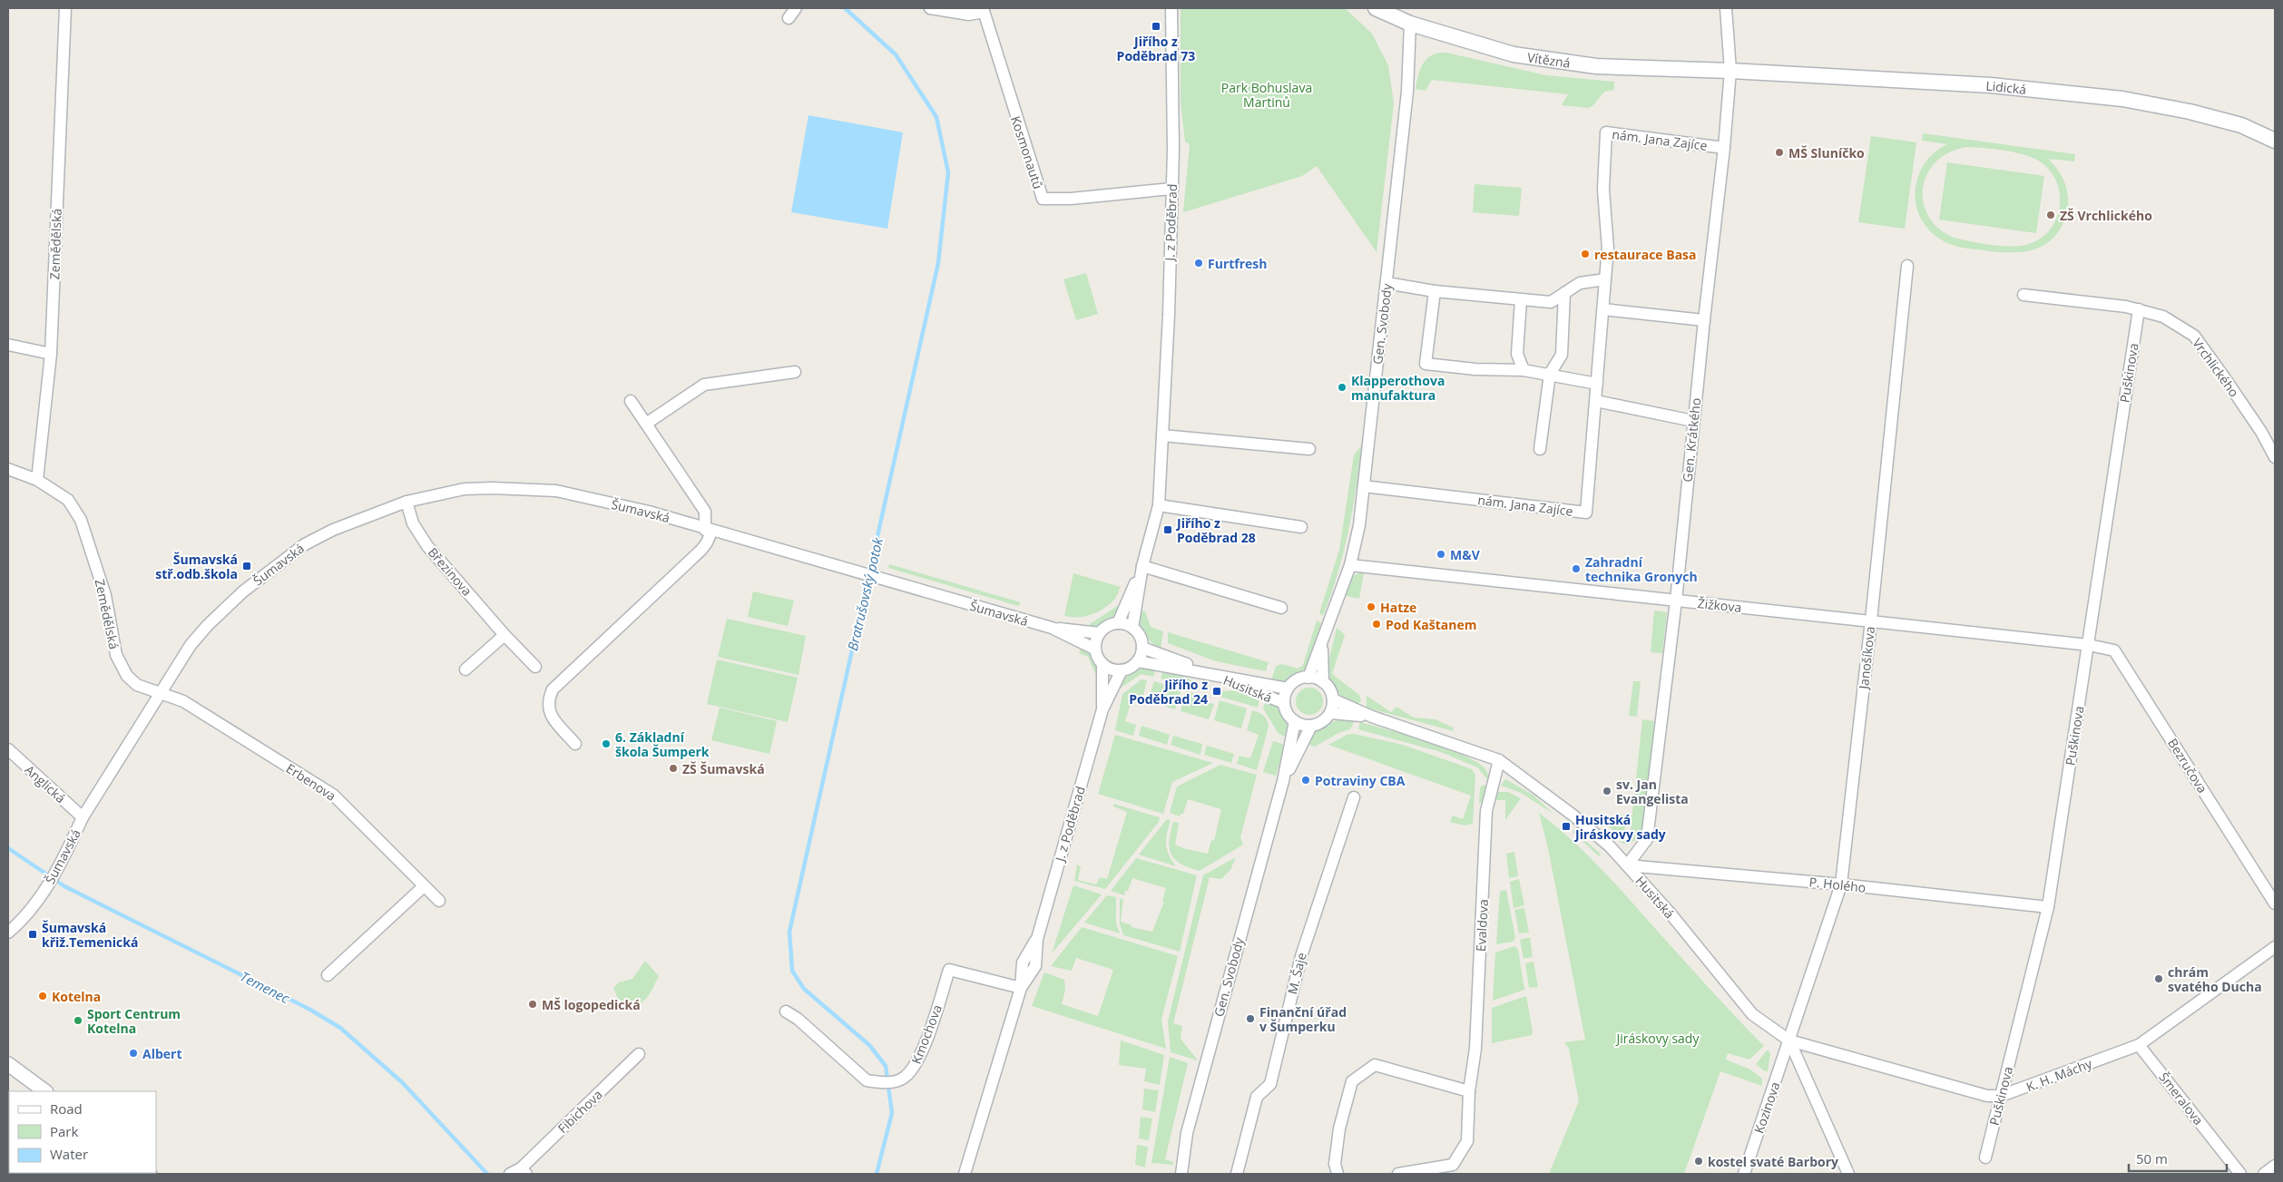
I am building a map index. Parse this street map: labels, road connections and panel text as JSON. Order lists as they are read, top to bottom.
{
  "streets": {
    "main road": ["Vítězná", "Lidická"],
    "street": [
      "nám. Jana Zajíce",
      "Kosmonautů",
      "J. z Poděbrad",
      "Zemědělská",
      "Gen. Svobody",
      "Vrchlického",
      "Puškinova",
      "Gen. Krátkého",
      "Šumavská",
      "Březinova",
      "Žižkova",
      "Janošíkova",
      "Husitská",
      "Bezručova",
      "Erbenova",
      "Anglická",
      "P. Holého",
      "Evaldova",
      "M. Šaje",
      "Kmochova",
      "K. H. Máchy",
      "Šmeralova",
      "Kozinova",
      "Fibichova"
    ]
  },
  "crossings": [
    ["Vítězná", "Lidická"],
    ["Vítězná", "Gen. Svobody"],
    ["Vítězná", "Gen. Krátkého"],
    ["Lidická", "Gen. Krátkého"],
    ["nám. Jana Zajíce", "Gen. Svobody"],
    ["nám. Jana Zajíce", "Gen. Krátkého"],
    ["Kosmonautů", "J. z Poděbrad"],
    ["J. z Poděbrad", "Šumavská"],
    ["J. z Poděbrad", "Husitská"],
    ["J. z Poděbrad", "Kmochova"],
    ["Zemědělská", "Šumavská"],
    ["Zemědělská", "Erbenova"],
    ["Gen. Svobody", "Žižkova"],
    ["Gen. Svobody", "Husitská"],
    ["Vrchlického", "Puškinova"],
    ["Puškinova", "Žižkova"],
    ["Puškinova", "Bezručova"],
    ["Puškinova", "P. Holého"],
    ["Puškinova", "K. H. Máchy"],
    ["Gen. Krátkého", "Žižkova"],
    ["Gen. Krátkého", "Husitská"],
    ["Gen. Krátkého", "P. Holého"],
    ["Šumavská", "Březinova"],
    ["Šumavská", "Husitská"],
    ["Šumavská", "Erbenova"],
    ["Šumavská", "Anglická"],
    ["Žižkova", "Janošíkova"],
    ["Žižkova", "Bezručova"],
    ["Janošíkova", "Husitská"],
    ["Janošíkova", "P. Holého"],
    ["Janošíkova", "K. H. Máchy"],
    ["Janošíkova", "Kozinova"],
    ["Husitská", "P. Holého"],
    ["Husitská", "Evaldova"],
    ["Husitská", "K. H. Máchy"],
    ["Husitská", "Kozinova"],
    ["K. H. Máchy", "Šmeralova"],
    ["K. H. Máchy", "Kozinova"]
  ],
  "water": ["Bratrušovský potok", "Temenec"],
  "parks": ["Park Bohuslava Martinů", "Jiráskovy sady"],
  "places": {
    "transit": [
      "Jiřího z Poděbrad 73",
      "Jiřího z Poděbrad 28",
      "Šumavská stř.odb.škola",
      "Jiřího z Poděbrad 24",
      "Husitská Jiráskovy sady",
      "Šumavská křiž.Temenická"
    ],
    "other": [
      "MŠ Sluníčko",
      "ZŠ Vrchlického",
      "restaurace Basa",
      "Furtfresh",
      "Klapperothova manufaktura",
      "M&V",
      "Zahradní technika Gronych",
      "Hatze",
      "Pod Kaštanem",
      "6. Základní škola Šumperk",
      "ZŠ Šumavská",
      "Potraviny CBA",
      "sv. Jan Evangelista",
      "chrám svatého Ducha",
      "Kotelna",
      "MŠ logopedická",
      "Finanční úřad v Šumperku",
      "Sport Centrum Kotelna",
      "Albert",
      "kostel svaté Barbory"
    ]
  },
  "legend": ["Road", "Park", "Water"],
  "scale_bar": "50 m"
}
